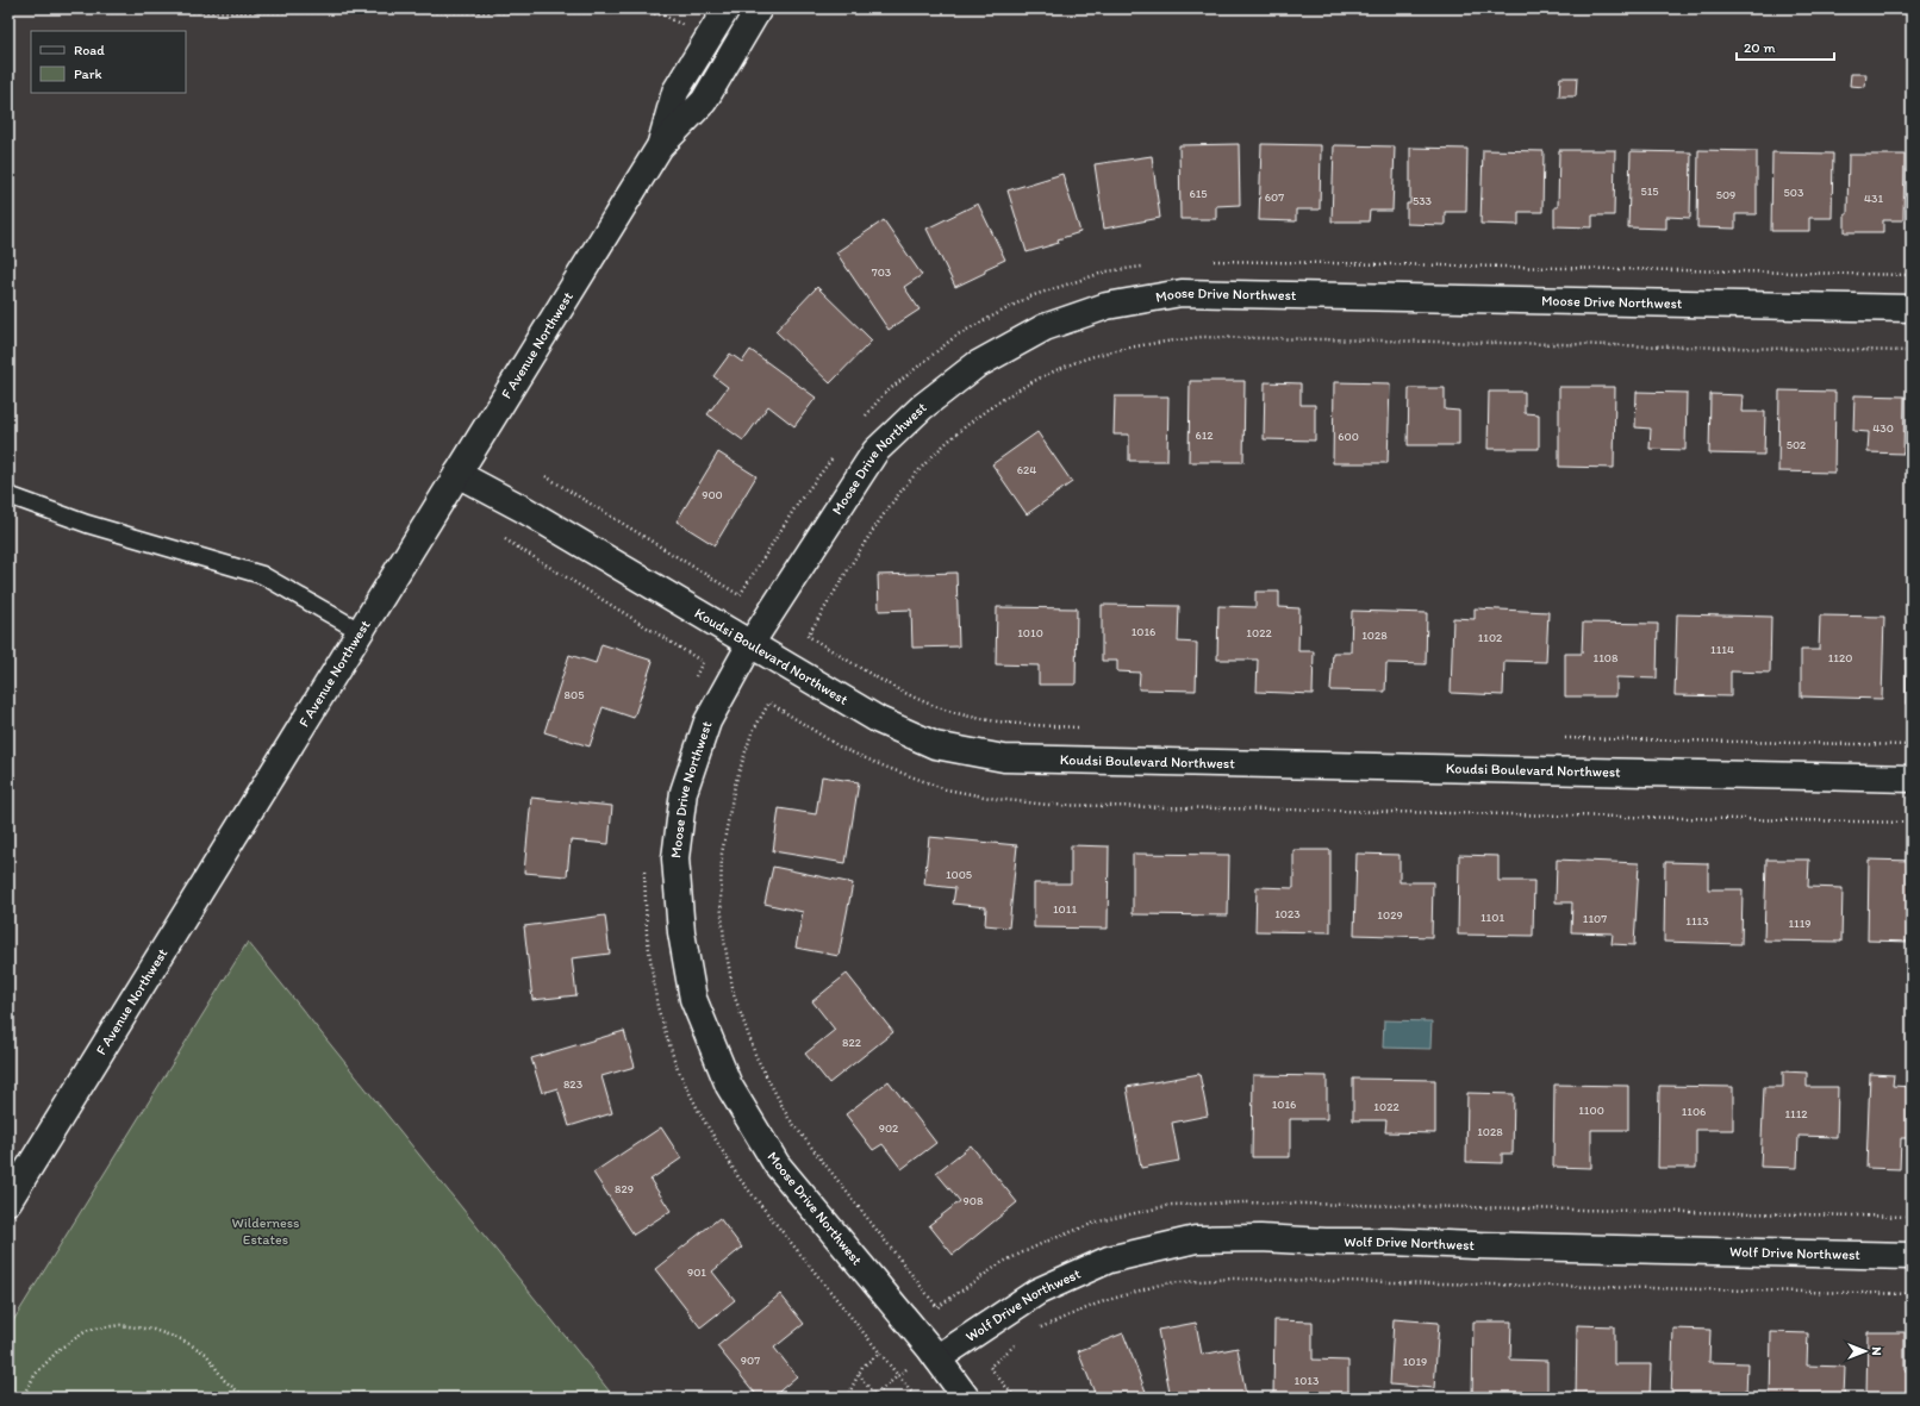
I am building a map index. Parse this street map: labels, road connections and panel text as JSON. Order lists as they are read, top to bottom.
{
  "streets": {
    "street": [
      "Moose Drive Northwest",
      "F Avenue Northwest",
      "Koudsi Boulevard Northwest",
      "Wolf Drive Northwest"
    ]
  },
  "crossings": [
    ["Moose Drive Northwest", "Koudsi Boulevard Northwest"],
    ["Moose Drive Northwest", "Wolf Drive Northwest"],
    ["F Avenue Northwest", "Koudsi Boulevard Northwest"]
  ],
  "parks": ["Wilderness Estates"],
  "house_numbers": [
    "515",
    "503",
    "615",
    "509",
    "607",
    "431",
    "533",
    "703",
    "430",
    "612",
    "600",
    "502",
    "624",
    "900",
    "1016",
    "1010",
    "1022",
    "1028",
    "1102",
    "1114",
    "1108",
    "1120",
    "805",
    "1005",
    "1011",
    "1023",
    "1029",
    "1101",
    "1107",
    "1113",
    "1119",
    "822",
    "823",
    "1016",
    "1022",
    "1100",
    "1106",
    "1112",
    "902",
    "1028",
    "829",
    "908",
    "901",
    "907",
    "1019",
    "1013"
  ],
  "legend": ["Road", "Park"],
  "scale_bar": "20 m",
  "north": "right"
}
